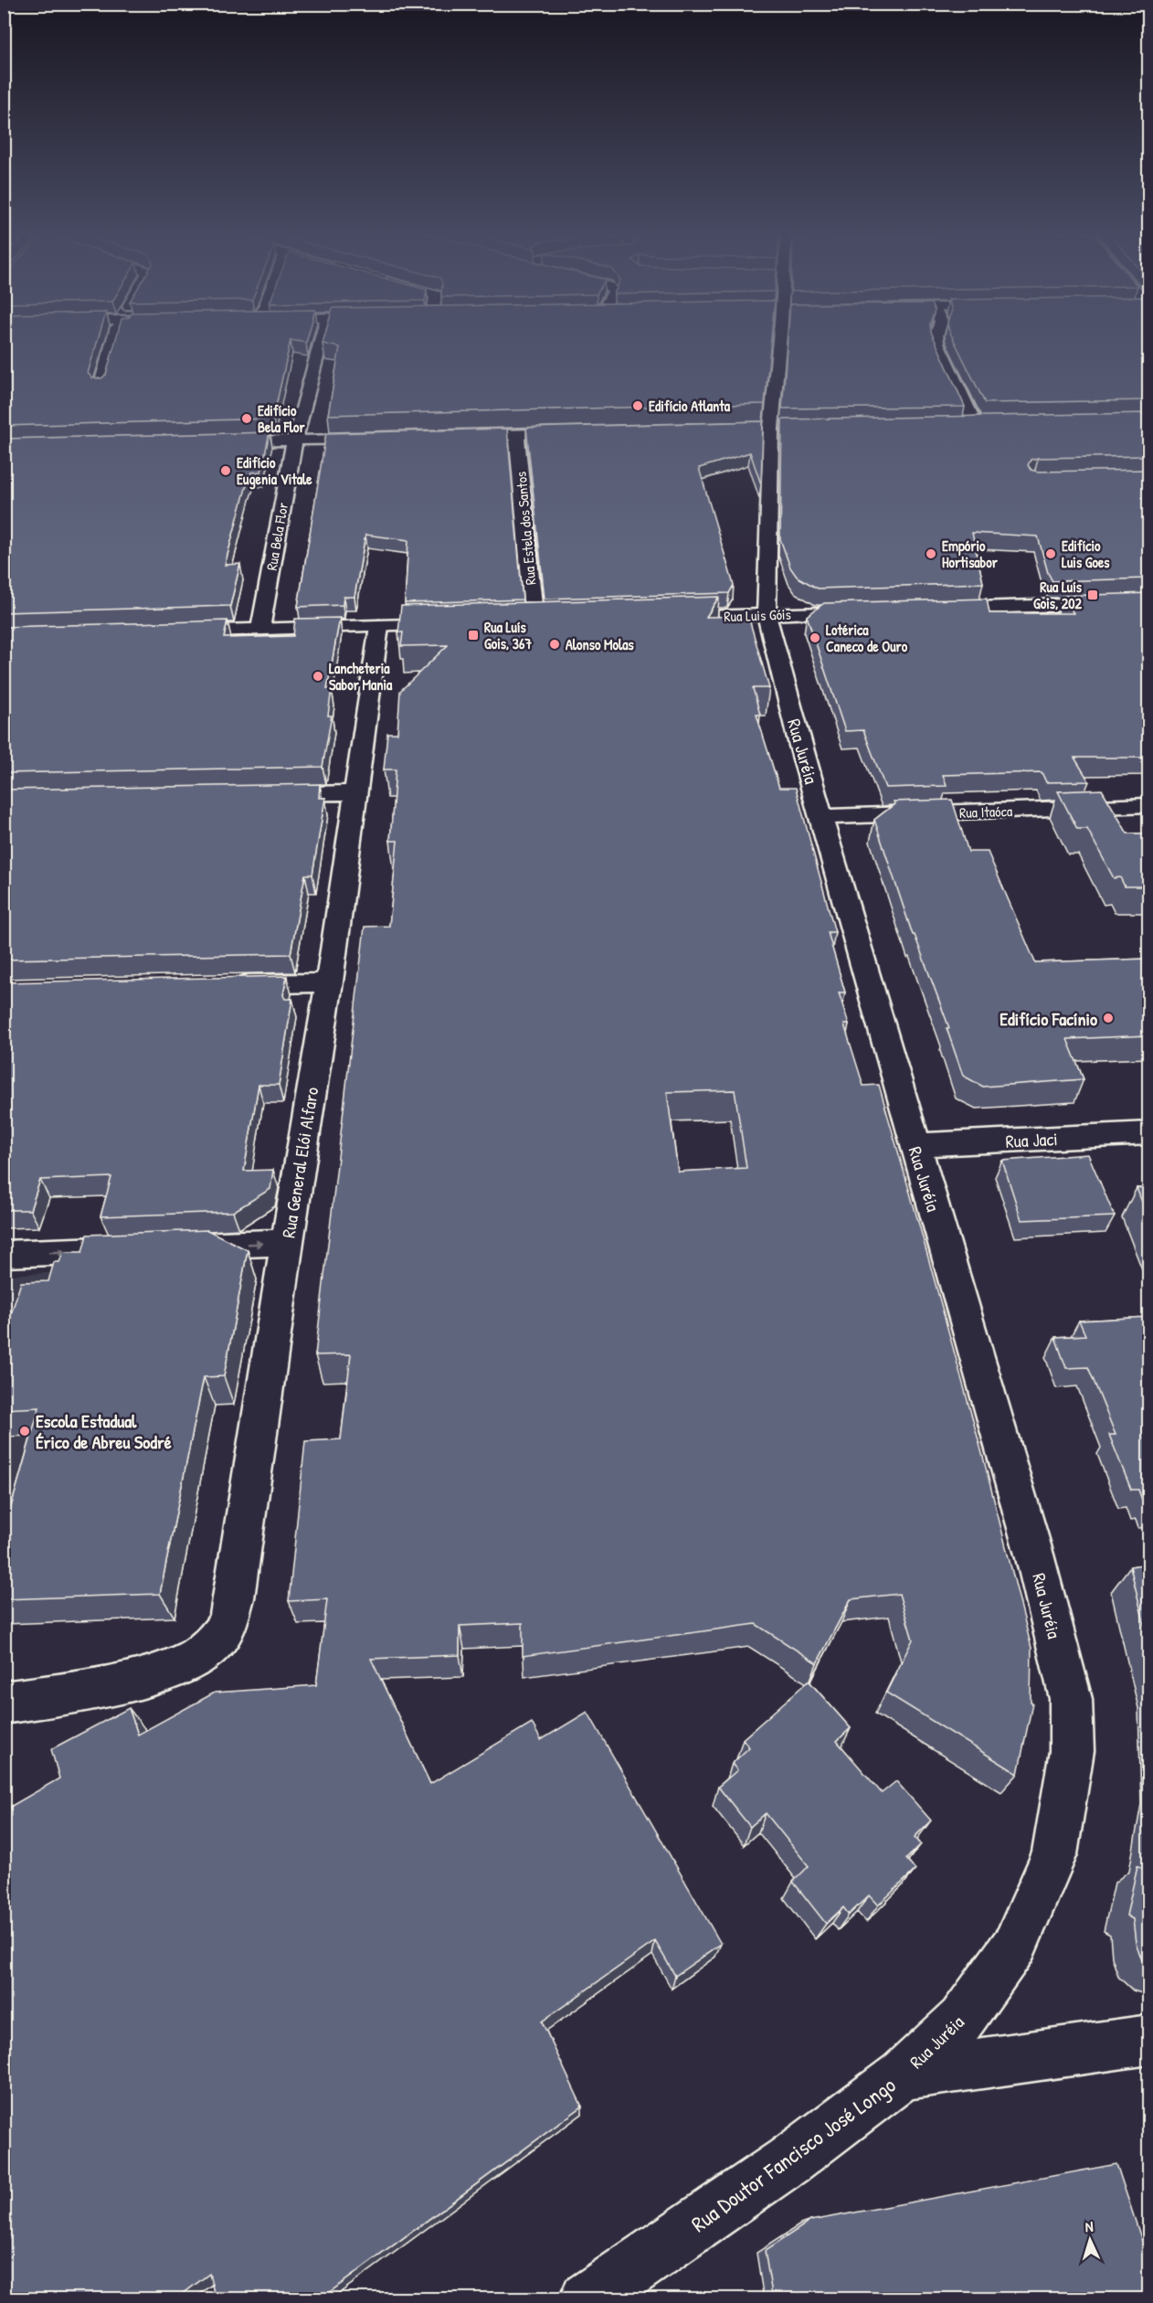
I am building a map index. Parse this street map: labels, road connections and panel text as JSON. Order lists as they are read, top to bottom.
{
  "streets": {
    "street": [
      "Rua Estela dos Santos",
      "Rua Bela Flor",
      "Rua Luis Góis",
      "Rua Juréia",
      "Rua Itaóca",
      "Rua Jaci",
      "Rua General Elói Alfaro",
      "Rua Doutor Fancisco José Longo"
    ]
  },
  "crossings": [
    ["Rua Luis Góis", "Rua Juréia"],
    ["Rua Juréia", "Rua Itaóca"],
    ["Rua Juréia", "Rua Jaci"],
    ["Rua Juréia", "Rua Doutor Fancisco José Longo"]
  ],
  "places": {
    "other": [
      "Edifício Atlanta",
      "Edifício Bela Flor",
      "Edifício Eugenia Vitale",
      "Empório Hortisabor",
      "Edifício Luis Goes",
      "Lotérica Caneco de Ouro",
      "Alonso Molas",
      "Lancheteria Sabor Mania",
      "Edifício Facínio",
      "Escola Estadual Érico de Abreu Sodré"
    ],
    "transit": ["Rua Luís Gois, 202", "Rua Luís Gois, 367"]
  },
  "north": "top"
}
